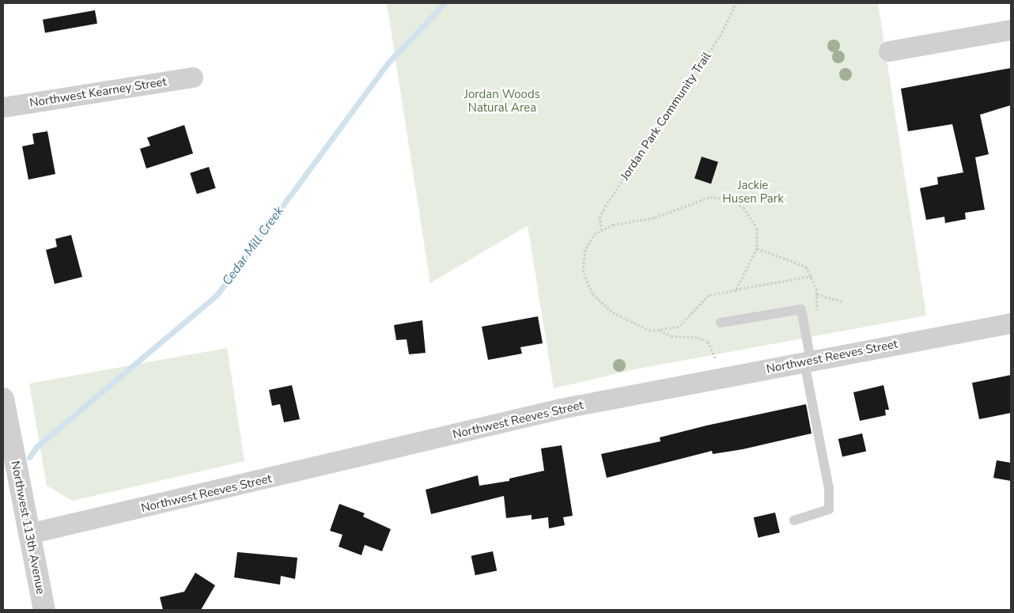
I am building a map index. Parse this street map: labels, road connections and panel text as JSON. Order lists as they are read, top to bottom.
{
  "streets": {
    "street": ["Northwest Kearney Street", "Northwest Reeves Street", "Northwest 113th Avenue"],
    "path": ["Jordan Park Community Trail"]
  },
  "crossings": [
    ["Northwest Reeves Street", "Northwest 113th Avenue"]
  ],
  "water": ["Cedar Mill Creek"],
  "parks": ["Jordan Woods Natural Area", "Jackie Husen Park"]
}
